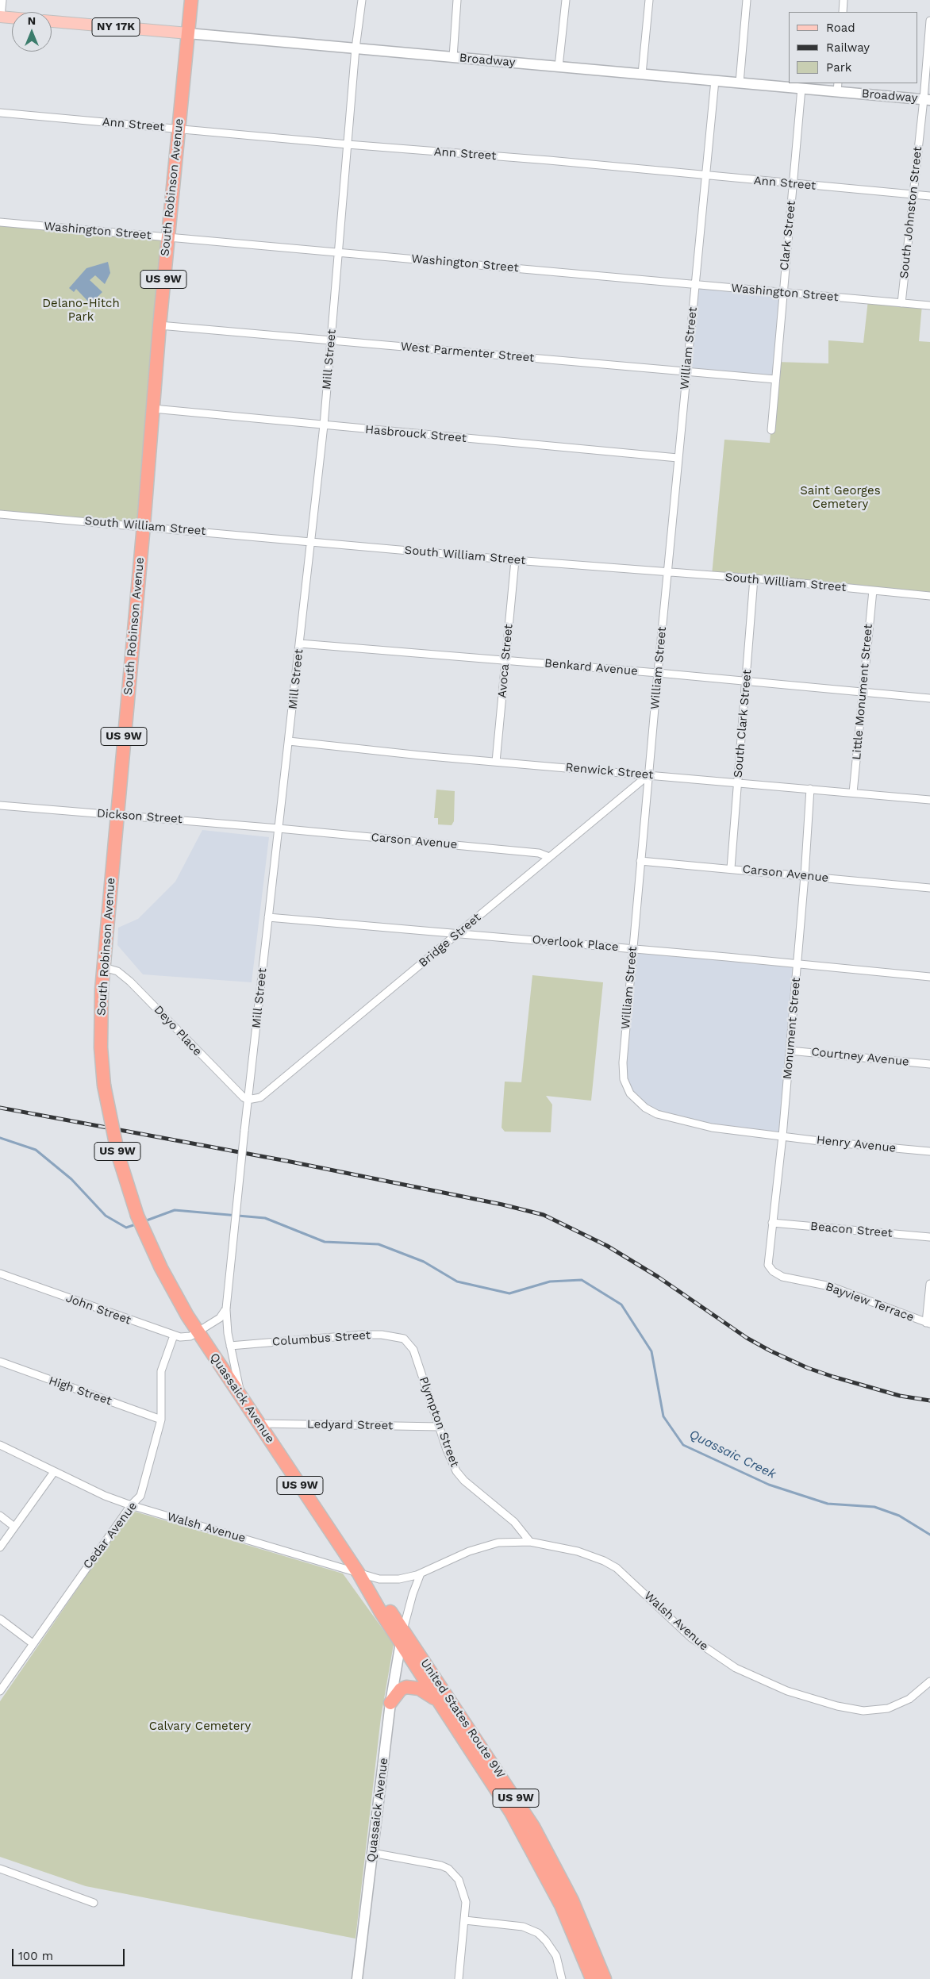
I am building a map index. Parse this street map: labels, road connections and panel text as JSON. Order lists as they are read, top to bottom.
{
  "streets": {
    "highway": [
      "South Robinson Avenue",
      "US 9W",
      "Quassaick Avenue",
      "United States Route 9W"
    ],
    "main road": ["NY 17K", "Broadway"],
    "street": [
      "Ann Street",
      "South Johnston Street",
      "Washington Street",
      "Clark Street",
      "William Street",
      "West Parmenter Street",
      "Mill Street",
      "Hasbrouck Street",
      "South William Street",
      "Avoca Street",
      "Benkard Avenue",
      "Little Monument Street",
      "South Clark Street",
      "Renwick Street",
      "Dickson Street",
      "Carson Avenue",
      "Bridge Street",
      "Overlook Place",
      "Monument Street",
      "Deyo Place",
      "Courtney Avenue",
      "Henry Avenue",
      "Beacon Street",
      "Bayview Terrace",
      "John Street",
      "Columbus Street",
      "High Street",
      "Plympton Street",
      "Ledyard Street",
      "Walsh Avenue",
      "Cedar Avenue"
    ]
  },
  "crossings": [
    ["Broadway", "South Robinson Avenue"],
    ["Broadway", "South Johnston Street"],
    ["Broadway", "Clark Street"],
    ["Broadway", "US 9W"],
    ["Broadway", "William Street"],
    ["Broadway", "Mill Street"],
    ["Ann Street", "South Robinson Avenue"],
    ["Ann Street", "South Johnston Street"],
    ["Ann Street", "Clark Street"],
    ["Ann Street", "William Street"],
    ["Ann Street", "Mill Street"],
    ["South Robinson Avenue", "Washington Street"],
    ["South Robinson Avenue", "US 9W"],
    ["South Robinson Avenue", "West Parmenter Street"],
    ["South Robinson Avenue", "Hasbrouck Street"],
    ["South Robinson Avenue", "South William Street"],
    ["South Robinson Avenue", "Dickson Street"],
    ["South Robinson Avenue", "Deyo Place"],
    ["South Robinson Avenue", "Quassaick Avenue"],
    ["South Johnston Street", "Washington Street"],
    ["Washington Street", "Clark Street"],
    ["Washington Street", "William Street"],
    ["Washington Street", "Mill Street"],
    ["Clark Street", "West Parmenter Street"],
    ["William Street", "West Parmenter Street"],
    ["William Street", "Hasbrouck Street"],
    ["William Street", "South William Street"],
    ["William Street", "Benkard Avenue"],
    ["William Street", "Renwick Street"],
    ["William Street", "Carson Avenue"],
    ["William Street", "Bridge Street"],
    ["William Street", "Overlook Place"],
    ["William Street", "Monument Street"],
    ["William Street", "Henry Avenue"],
    ["West Parmenter Street", "Mill Street"],
    ["Mill Street", "Hasbrouck Street"],
    ["Mill Street", "South William Street"],
    ["Mill Street", "Benkard Avenue"],
    ["Mill Street", "Renwick Street"],
    ["Mill Street", "Dickson Street"],
    ["Mill Street", "Carson Avenue"],
    ["Mill Street", "Bridge Street"],
    ["Mill Street", "Overlook Place"],
    ["Mill Street", "Deyo Place"],
    ["South William Street", "Avoca Street"],
    ["South William Street", "Little Monument Street"],
    ["South William Street", "South Clark Street"],
    ["Avoca Street", "Benkard Avenue"],
    ["Avoca Street", "Renwick Street"],
    ["Benkard Avenue", "Little Monument Street"],
    ["Benkard Avenue", "South Clark Street"],
    ["Little Monument Street", "Renwick Street"],
    ["South Clark Street", "Renwick Street"],
    ["South Clark Street", "Carson Avenue"],
    ["Renwick Street", "Bridge Street"],
    ["Renwick Street", "Monument Street"],
    ["Dickson Street", "Carson Avenue"],
    ["Carson Avenue", "Bridge Street"],
    ["Carson Avenue", "Monument Street"],
    ["Bridge Street", "Overlook Place"],
    ["Bridge Street", "Deyo Place"],
    ["Overlook Place", "Monument Street"],
    ["Monument Street", "Courtney Avenue"],
    ["Monument Street", "Henry Avenue"],
    ["Monument Street", "Beacon Street"],
    ["Monument Street", "Bayview Terrace"],
    ["John Street", "Quassaick Avenue"],
    ["John Street", "Cedar Avenue"],
    ["Columbus Street", "Plympton Street"],
    ["High Street", "Cedar Avenue"],
    ["Quassaick Avenue", "Ledyard Street"],
    ["Quassaick Avenue", "Walsh Avenue"],
    ["Quassaick Avenue", "United States Route 9W"],
    ["Plympton Street", "Ledyard Street"],
    ["Plympton Street", "Walsh Avenue"],
    ["Walsh Avenue", "Cedar Avenue"]
  ],
  "water": ["Quassaic Creek"],
  "parks": ["Delano-Hitch Park", "Saint Georges Cemetery", "Calvary Cemetery"],
  "legend": ["Road", "Railway", "Park"],
  "scale_bar": "100 m",
  "north": "top"
}
